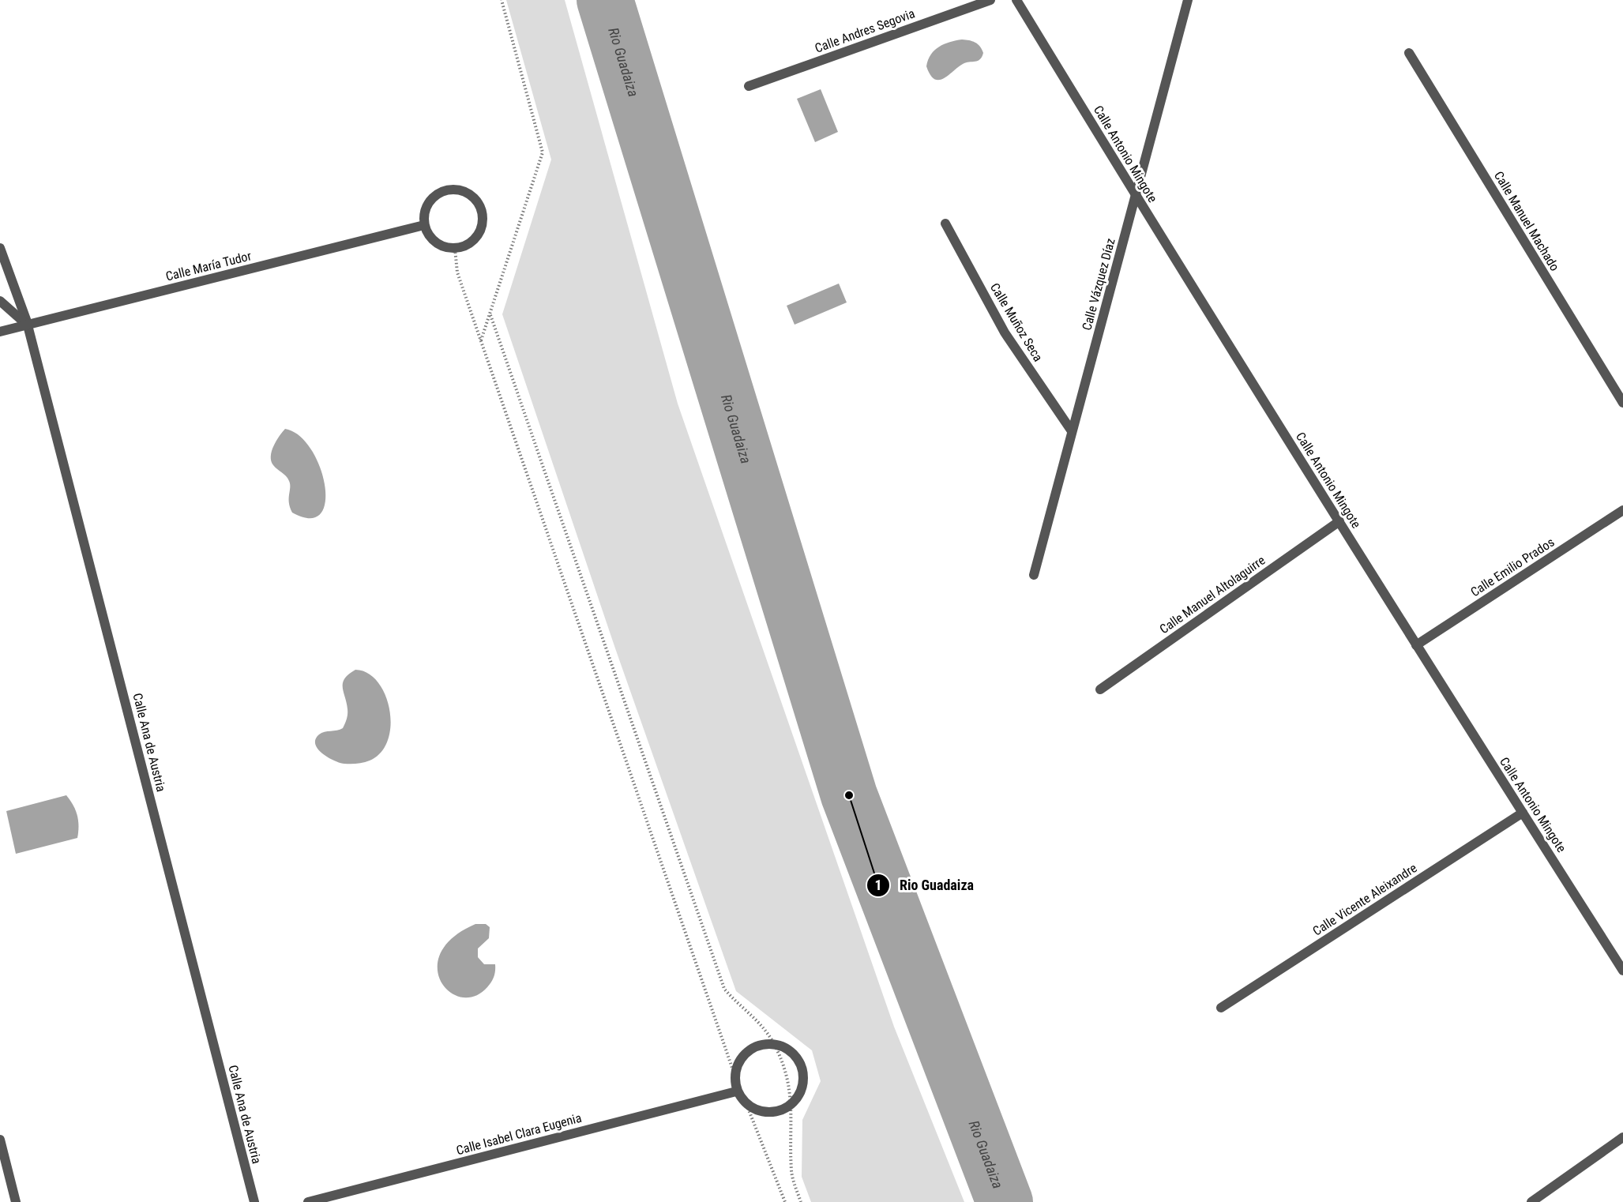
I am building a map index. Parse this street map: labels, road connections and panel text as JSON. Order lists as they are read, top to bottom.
{
  "streets": {
    "street": [
      "Calle Andres Segovia",
      "Calle Antonio Mingote",
      "Calle Manuel Machado",
      "Calle María Tudor",
      "Calle Vázquez Díaz",
      "Calle Muñoz Seca",
      "Calle Emilio Prados",
      "Calle Manuel Altolaguirre",
      "Calle Ana de Austria",
      "Calle Vicente Aleixandre",
      "Calle Isabel Clara Eugenia"
    ]
  },
  "crossings": [
    ["Calle Antonio Mingote", "Calle Vázquez Díaz"],
    ["Calle Antonio Mingote", "Calle Emilio Prados"],
    ["Calle Antonio Mingote", "Calle Manuel Altolaguirre"],
    ["Calle Antonio Mingote", "Calle Vicente Aleixandre"],
    ["Calle María Tudor", "Calle Ana de Austria"],
    ["Calle Vázquez Díaz", "Calle Muñoz Seca"]
  ],
  "water": ["Rio Guadaiza"],
  "places": ["Rio Guadaiza"]
}
